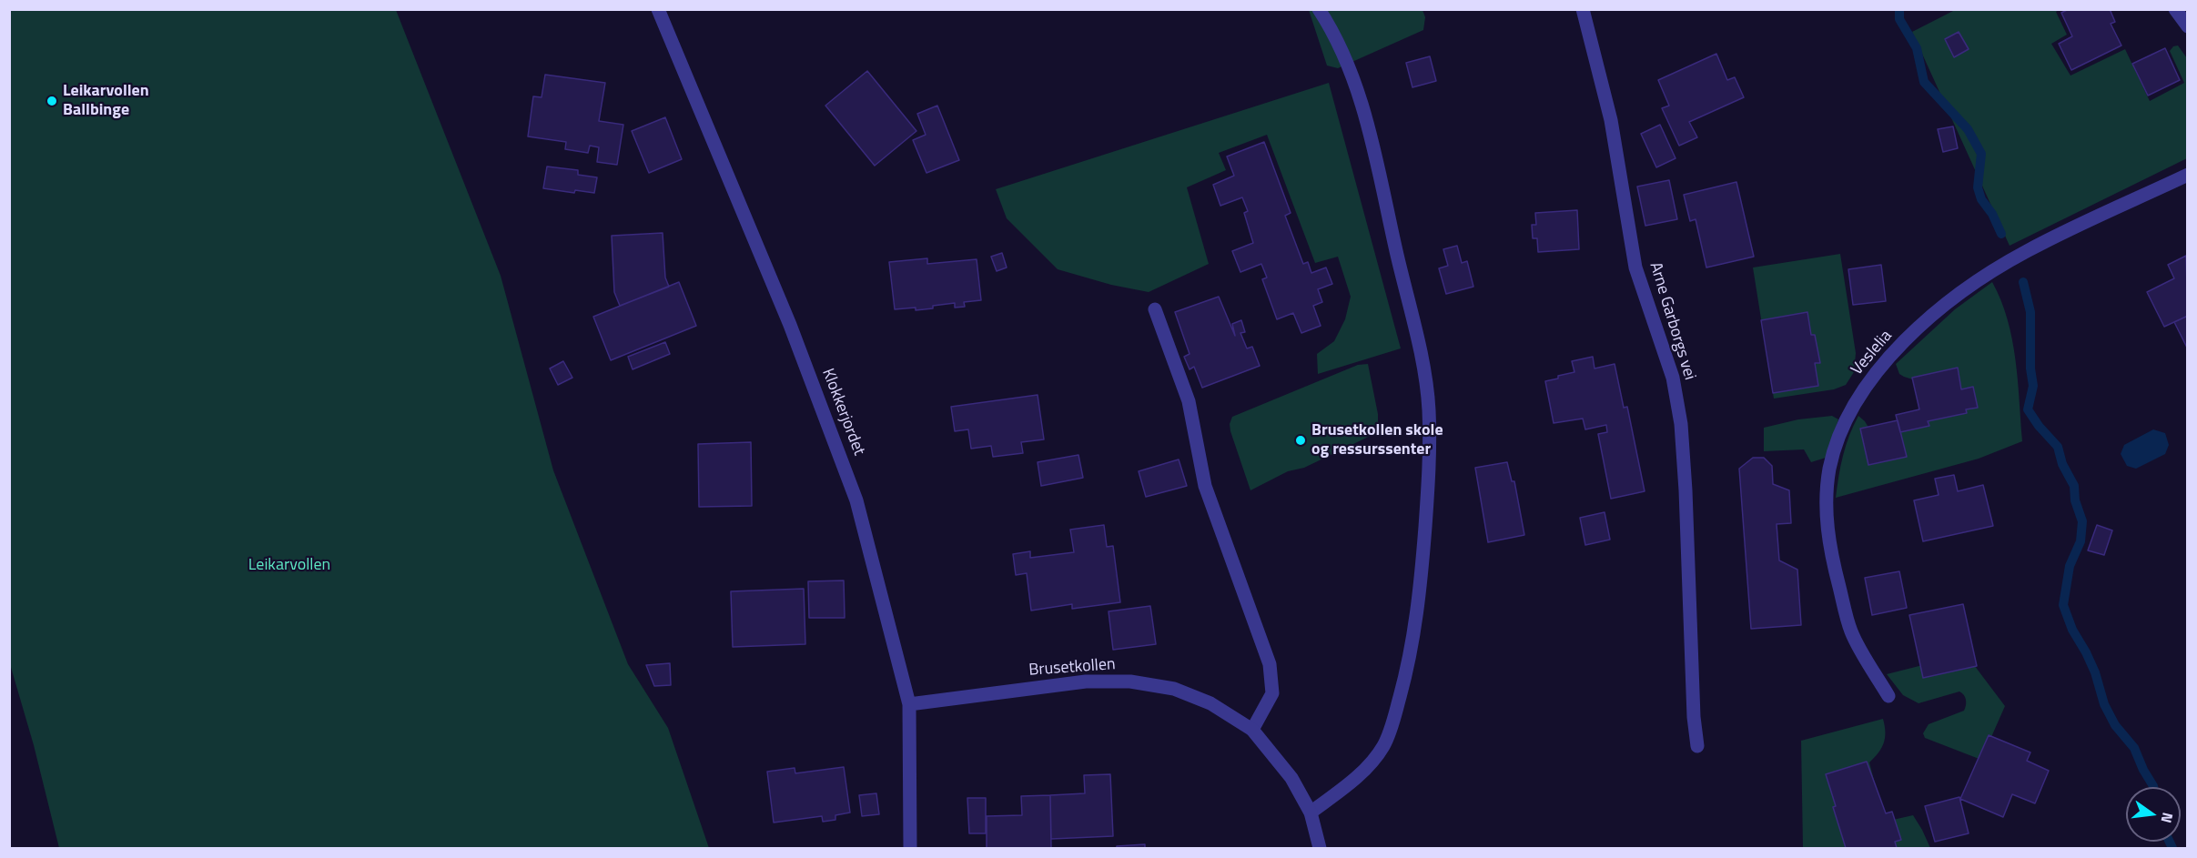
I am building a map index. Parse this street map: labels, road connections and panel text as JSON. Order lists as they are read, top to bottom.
{
  "streets": {
    "street": [
      "Arne Garborgs vei",
      "Veslelia",
      "Klokkerjordet",
      "Brusetkollen"
    ]
  },
  "crossings": [
    ["Klokkerjordet", "Brusetkollen"]
  ],
  "parks": ["Leikarvollen"],
  "places": ["Leikarvollen Ballbinge", "Brusetkollen skole og ressurssenter"],
  "north": "right"
}
